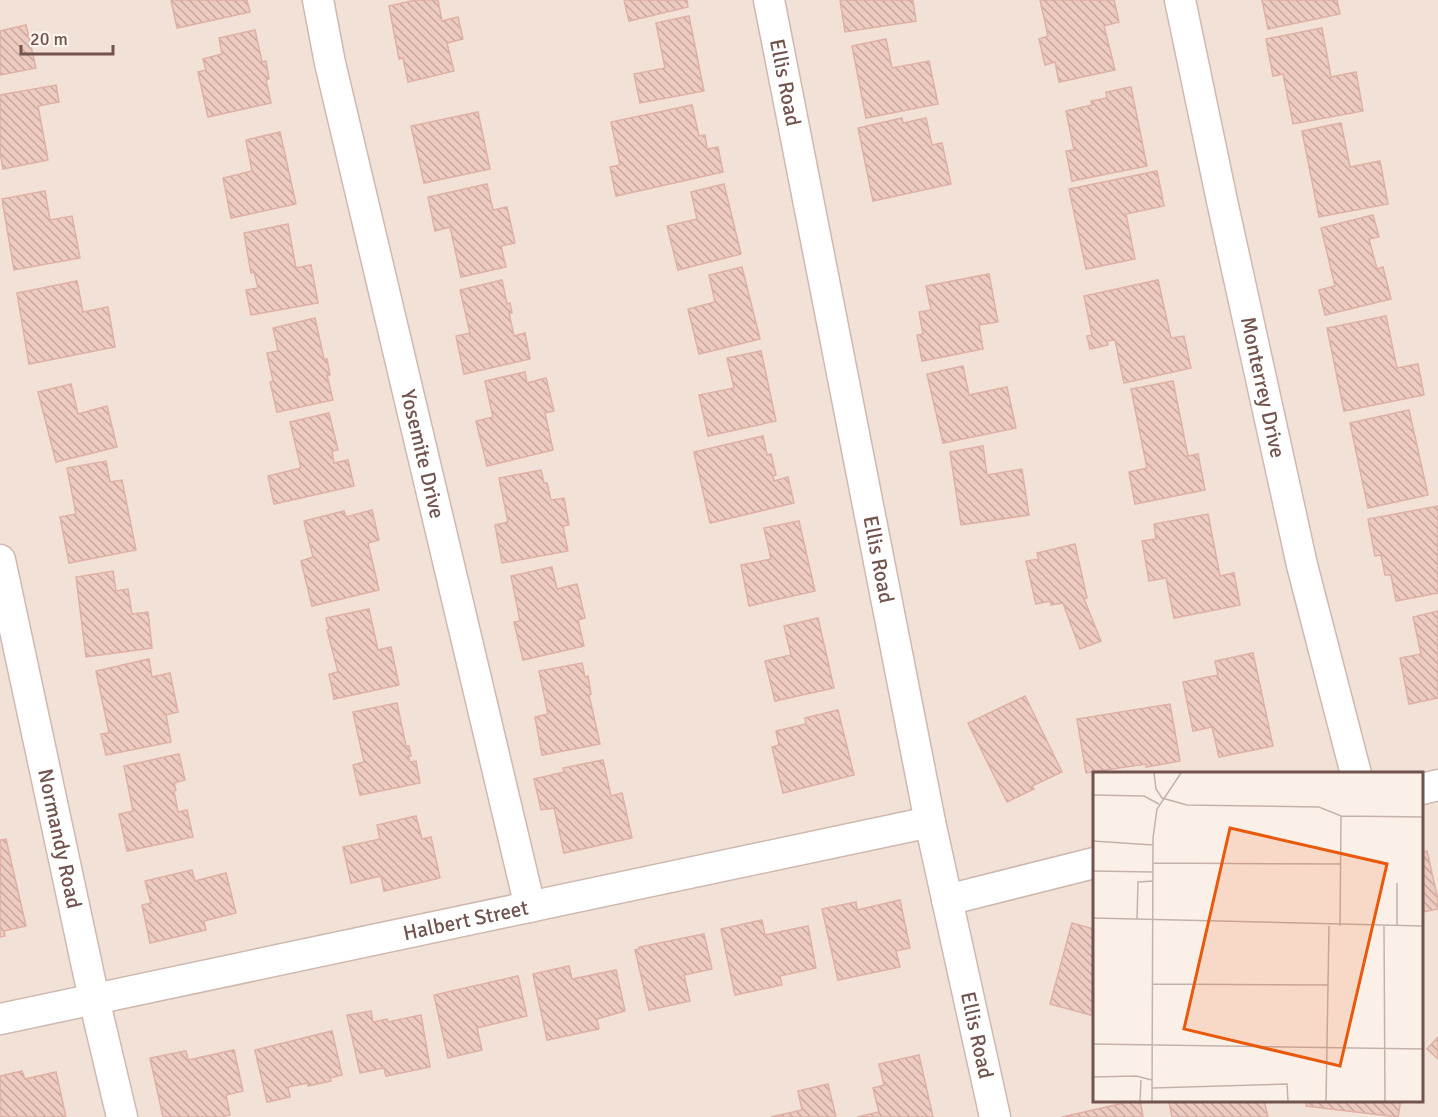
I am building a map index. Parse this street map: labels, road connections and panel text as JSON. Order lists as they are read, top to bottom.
{
  "streets": {
    "street": [
      "Ellis Road",
      "Monterrey Drive",
      "Yosemite Drive",
      "Normandy Road",
      "Halbert Street"
    ]
  },
  "crossings": [
    ["Ellis Road", "Halbert Street"],
    ["Yosemite Drive", "Halbert Street"],
    ["Normandy Road", "Halbert Street"]
  ],
  "scale_bar": "20 m"
}
